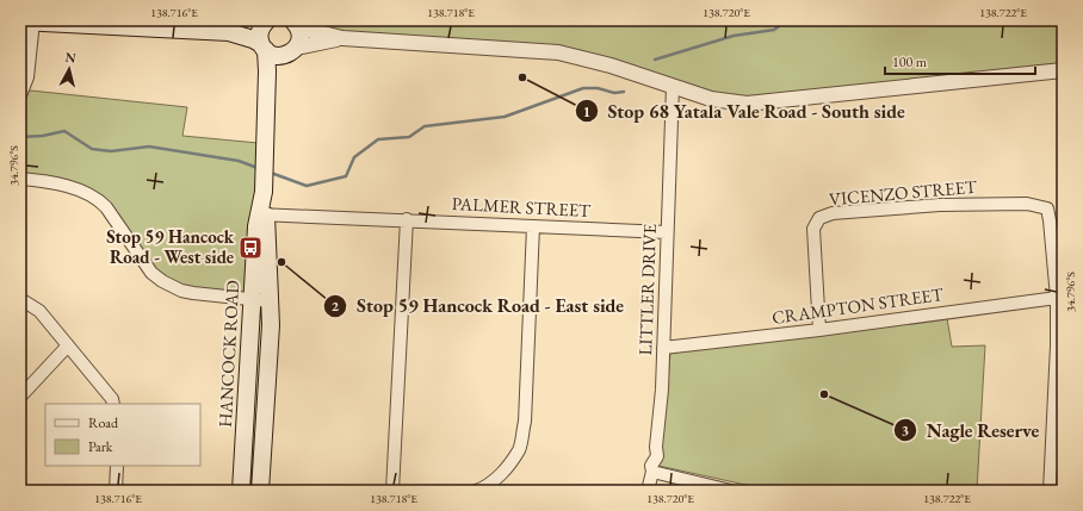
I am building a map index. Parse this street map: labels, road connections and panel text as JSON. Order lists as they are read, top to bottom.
{
  "streets": {
    "main road": ["HANCOCK ROAD"],
    "street": [
      "VICENZO STREET",
      "PALMER STREET",
      "LITTLER DRIVE",
      "CRAMPTON STREET"
    ]
  },
  "crossings": [
    ["VICENZO STREET", "CRAMPTON STREET"],
    ["PALMER STREET", "LITTLER DRIVE"],
    ["PALMER STREET", "HANCOCK ROAD"],
    ["LITTLER DRIVE", "CRAMPTON STREET"]
  ],
  "places": {
    "other": ["Stop 68 Yatala Vale Road - South side", "Stop 59 Hancock Road - East side", "Nagle Reserve"],
    "bus stop": ["Stop 59 Hancock Road - West side"]
  },
  "legend": ["Road", "Park"],
  "scale_bar": "100 m",
  "north": "top",
  "coordinates": [
    "138.716°E",
    "138.718°E",
    "138.720°E",
    "138.722°E",
    "34.796°S"
  ]
}
